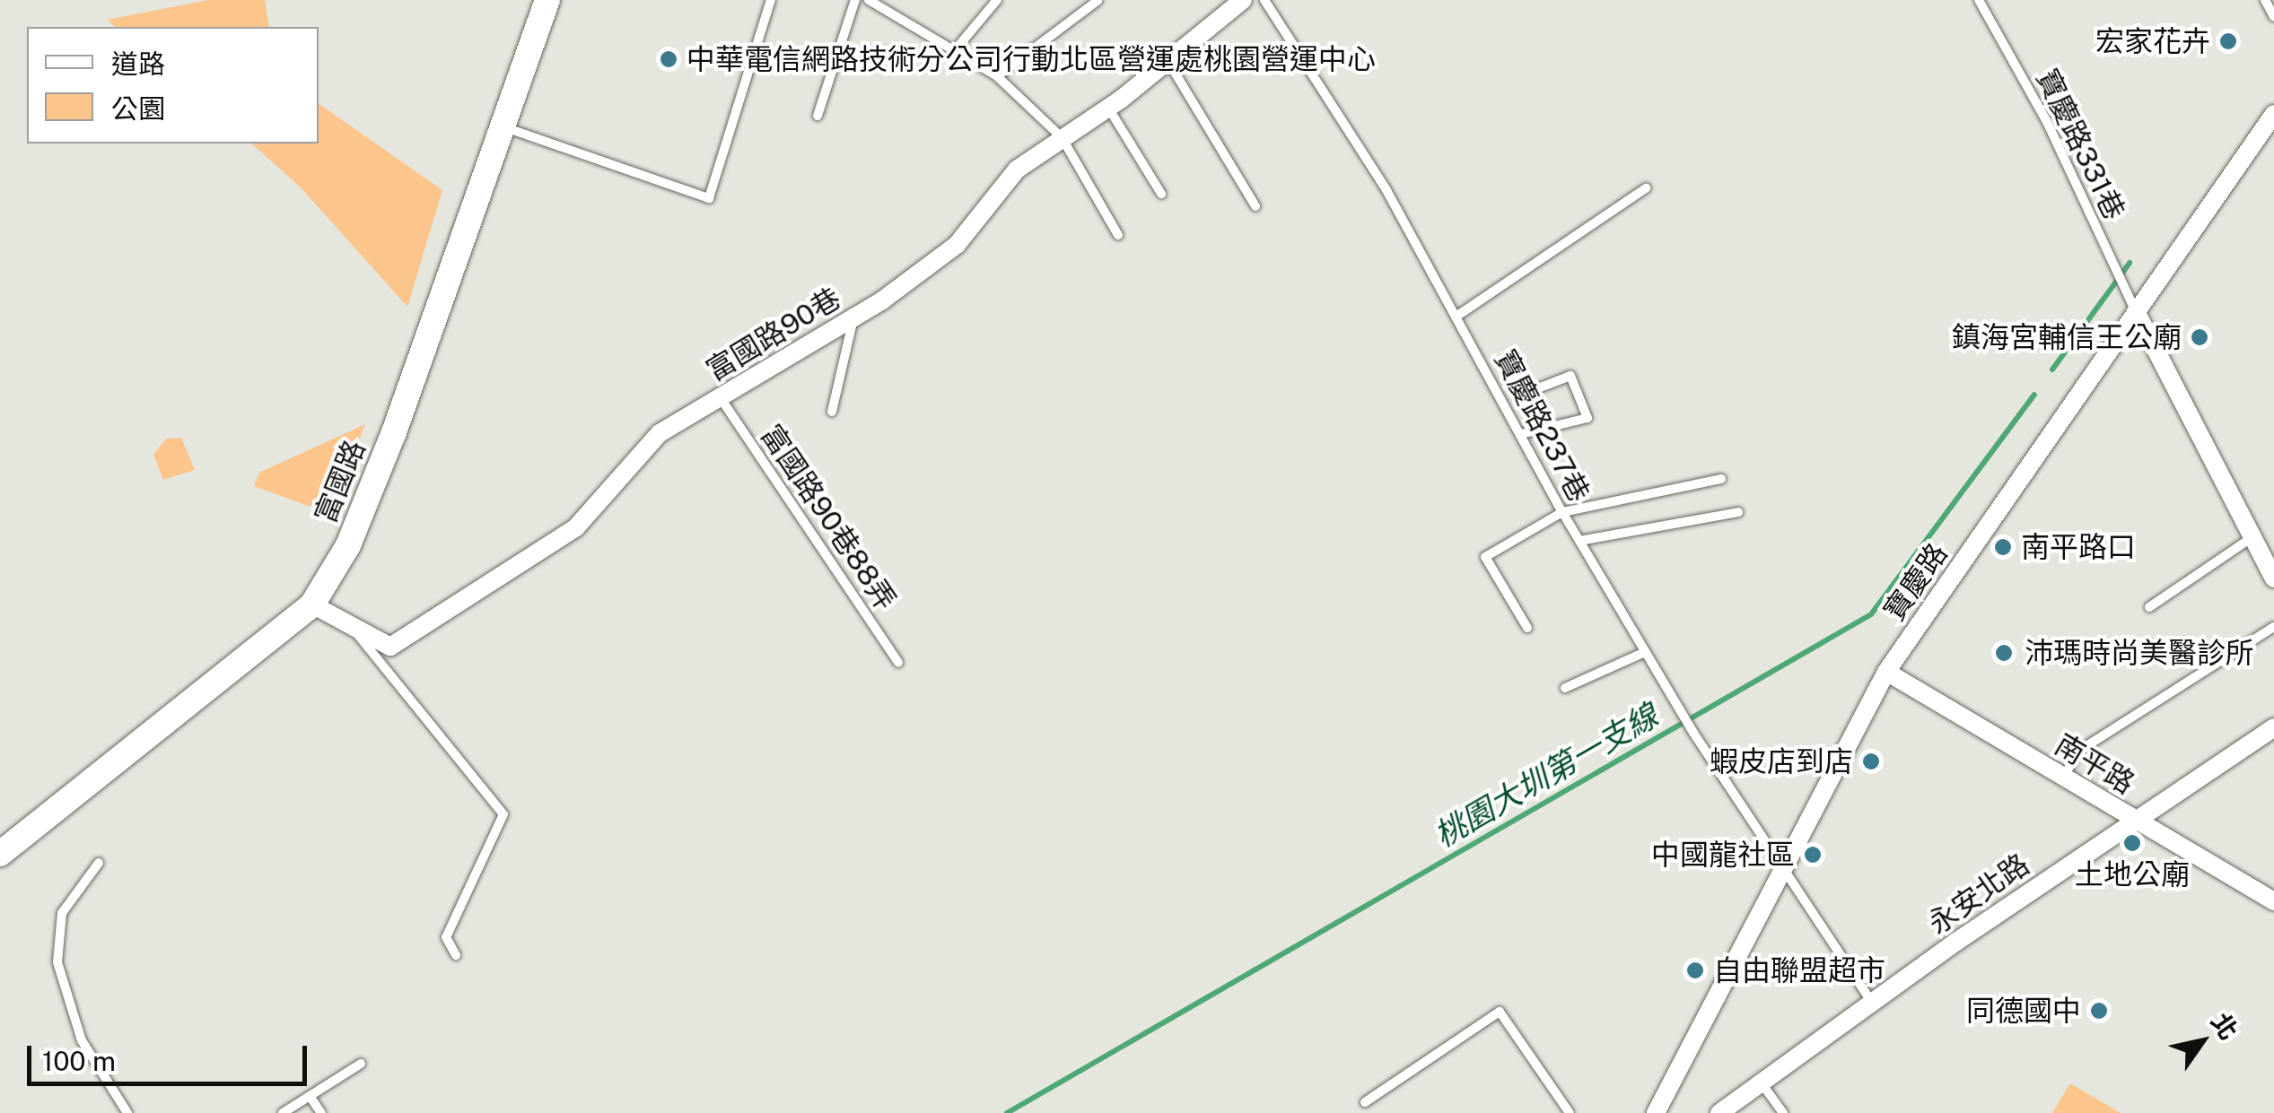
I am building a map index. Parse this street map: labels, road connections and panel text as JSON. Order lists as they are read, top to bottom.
{
  "streets": {
    "street": [
      "富國路90巷",
      "富國路",
      "寶慶路",
      "南平路",
      "永安北路"
    ],
    "lane": ["寶慶路331巷", "寶慶路237巷", "富國路90巷88弄"]
  },
  "crossings": [
    ["寶慶路331巷", "寶慶路"],
    ["富國路90巷", "富國路"],
    ["富國路90巷", "富國路90巷88弄"],
    ["寶慶路237巷", "寶慶路"],
    ["寶慶路237巷", "永安北路"],
    ["寶慶路", "南平路"],
    ["南平路", "永安北路"]
  ],
  "water": ["桃園大圳第一支線"],
  "places": [
    "宏家花卉",
    "中華電信網路技術分公司行動北區營運處桃園營運中心",
    "鎮海宮輔信王公廟",
    "南平路口",
    "沛瑪時尚美醫診所",
    "蝦皮店到店",
    "土地公廟",
    "中國龍社區",
    "自由聯盟超市",
    "同德國中"
  ],
  "legend": ["道路", "公園"],
  "scale_bar": "100 m",
  "north": "top right"
}
